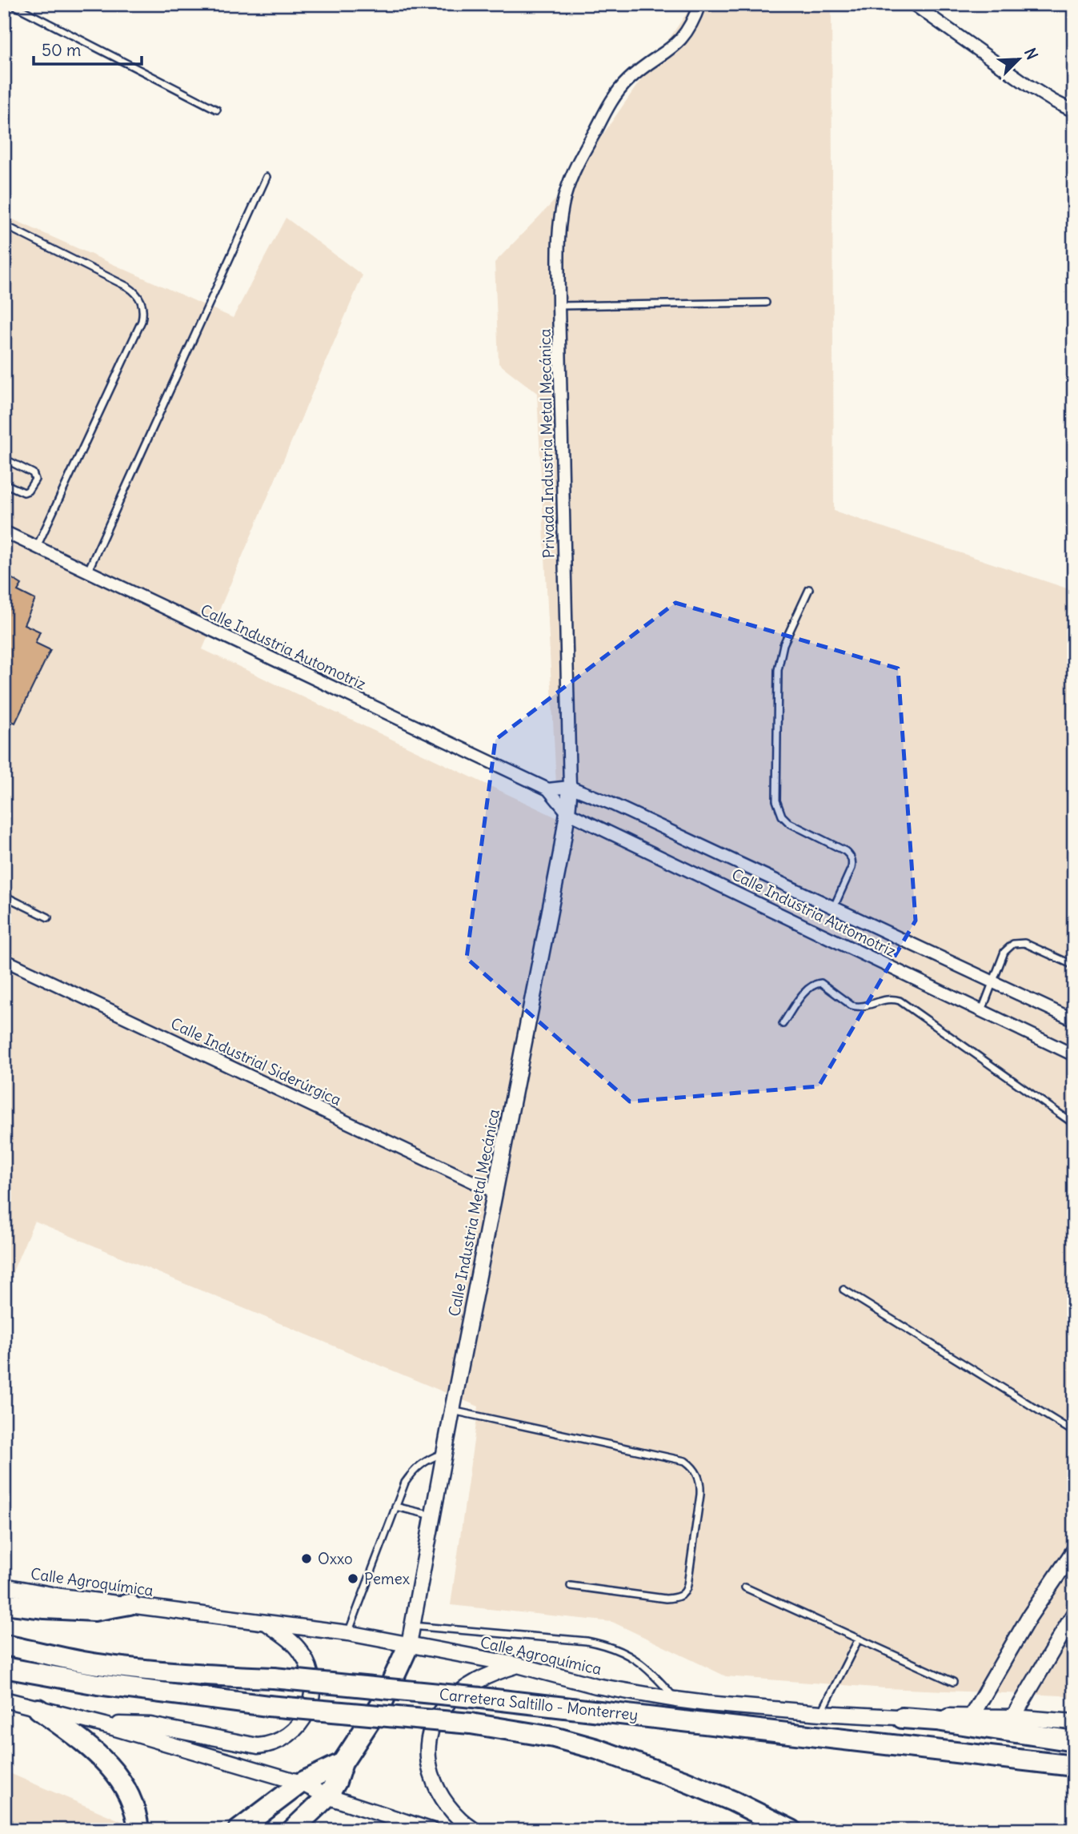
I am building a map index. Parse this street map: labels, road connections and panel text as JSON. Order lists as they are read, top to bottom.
{
  "streets": {
    "highway": ["Carretera Saltillo - Monterrey"],
    "street": [
      "Privada Industria Metal Mecánica",
      "Calle Industria Automotriz",
      "Calle Industrial Siderúrgica",
      "Calle Industria Metal Mecánica",
      "Calle Agroquímica"
    ]
  },
  "crossings": [
    ["Privada Industria Metal Mecánica", "Calle Industria Automotriz"],
    ["Privada Industria Metal Mecánica", "Calle Industria Metal Mecánica"],
    ["Calle Industria Automotriz", "Calle Industria Metal Mecánica"],
    ["Calle Industrial Siderúrgica", "Calle Industria Metal Mecánica"],
    ["Calle Industria Metal Mecánica", "Calle Agroquímica"]
  ],
  "places": ["Oxxo", "Pemex"],
  "scale_bar": "50 m",
  "north": "top right"
}
